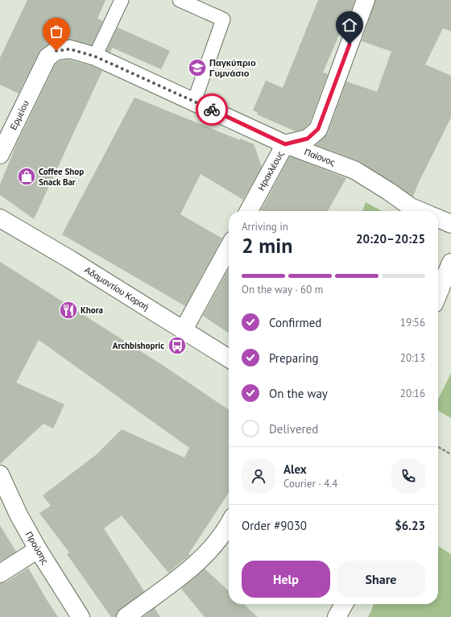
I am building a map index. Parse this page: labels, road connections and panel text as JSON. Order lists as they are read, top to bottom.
{
  "streets": {
    "street": [
      "Ερμείου",
      "Παίονος",
      "Ηρακλέους",
      "Αδαμαντίου Κοραή",
      "Προύσης"
    ]
  },
  "crossings": [
    ["Ερμείου", "Παίονος"],
    ["Παίονος", "Ηρακλέους"]
  ],
  "places": {
    "school or university": ["Παγκύπριο Γυμνάσιο"],
    "shop": ["Coffee Shop Snack Bar"],
    "restaurant": ["Khora"],
    "bus stop": ["Archbishopric"]
  },
  "page": {
    "heading": ["2 min", "Arriving in", "20:20–20:25"],
    "panel": [
      "Alex",
      "Courier · 4.4",
      "Order #9030",
      "$6.23"
    ],
    "bar": "On the way · 60 m",
    "list": [
      ["Confirmed", "19:56"],
      ["Preparing", "20:13"],
      ["On the way", "20:16"],
      "Delivered"
    ],
    "buttons": ["Help", "Share"]
  }
}
